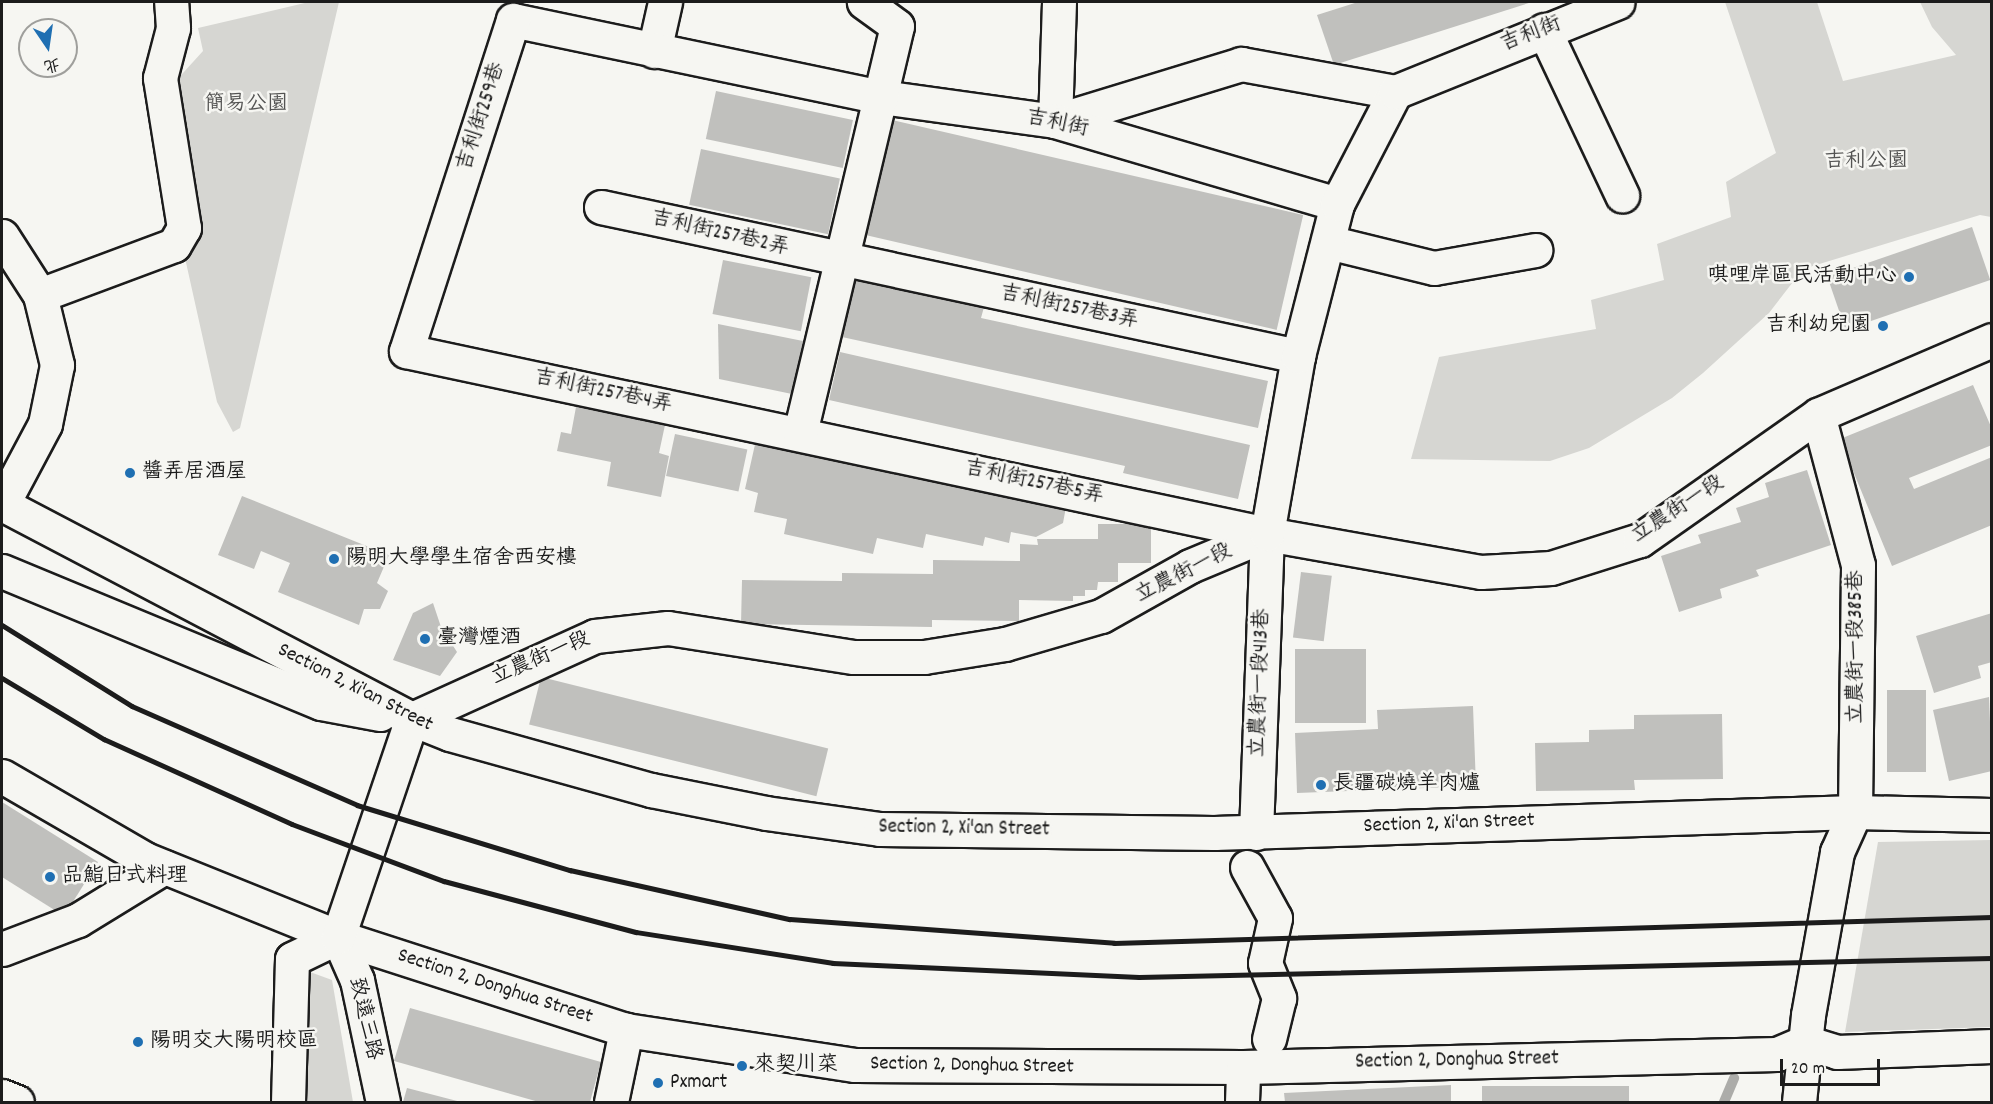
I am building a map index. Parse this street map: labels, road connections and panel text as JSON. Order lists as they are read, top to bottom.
{
  "streets": {
    "street": [
      "吉利街",
      "吉利街259巷",
      "吉利街257巷2弄",
      "吉利街257巷3弄",
      "吉利街257巷4弄",
      "吉利街257巷5弄",
      "立農街一段",
      "立農街一段385巷",
      "立農街一段413巷",
      "Section 2, Xi'an Street",
      "Section 2, Donghua Street",
      "致遠三路"
    ]
  },
  "crossings": [
    ["吉利街", "吉利街259巷"],
    ["吉利街259巷", "吉利街257巷4弄"],
    ["吉利街257巷2弄", "吉利街257巷3弄"],
    ["吉利街257巷4弄", "吉利街257巷5弄"],
    ["吉利街257巷5弄", "立農街一段"],
    ["吉利街257巷5弄", "立農街一段413巷"],
    ["立農街一段", "立農街一段385巷"],
    ["立農街一段", "立農街一段413巷"],
    ["立農街一段", "Section 2, Xi'an Street"],
    ["立農街一段385巷", "Section 2, Xi'an Street"],
    ["立農街一段413巷", "Section 2, Xi'an Street"],
    ["Section 2, Donghua Street", "致遠三路"]
  ],
  "parks": ["簡易公園", "吉利公園"],
  "places": [
    "唭哩岸區民活動中心",
    "吉利幼兒園",
    "醬弄居酒屋",
    "陽明大學學生宿舍西安樓",
    "臺灣煙酒",
    "長疆碳燒羊肉爐",
    "品鮨日式料理",
    "陽明交大陽明校區",
    "來契川菜",
    "Pxmart"
  ],
  "scale_bar": "20 m",
  "north": "bottom"
}
